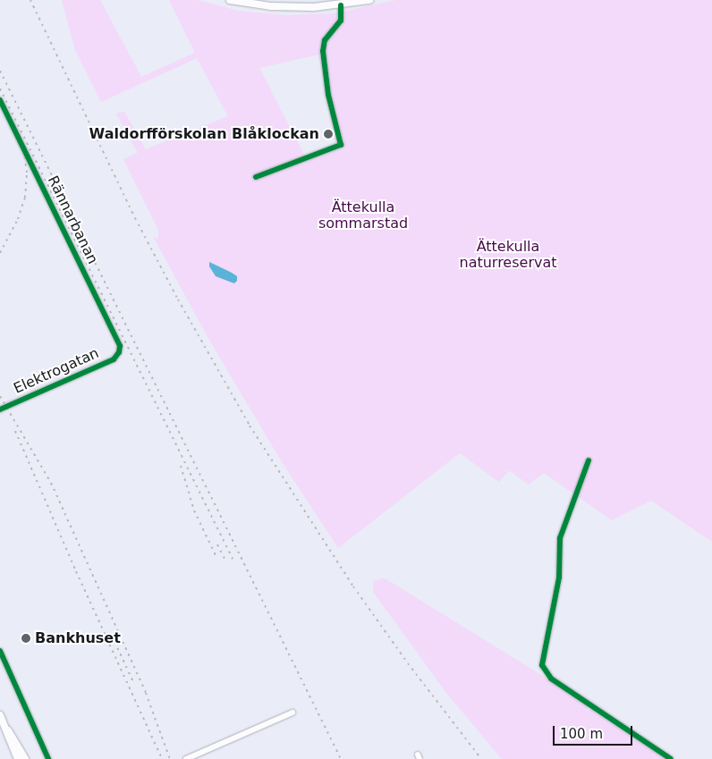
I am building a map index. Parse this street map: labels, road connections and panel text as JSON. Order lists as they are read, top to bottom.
{
  "streets": {
    "street": ["Rännarbanan", "Elektrogatan"]
  },
  "crossings": [
    ["Rännarbanan", "Elektrogatan"]
  ],
  "parks": ["Ättekulla sommarstad", "Ättekulla naturreservat"],
  "places": ["Waldorfförskolan Blåklockan", "Bankhuset"],
  "scale_bar": "100 m"
}
